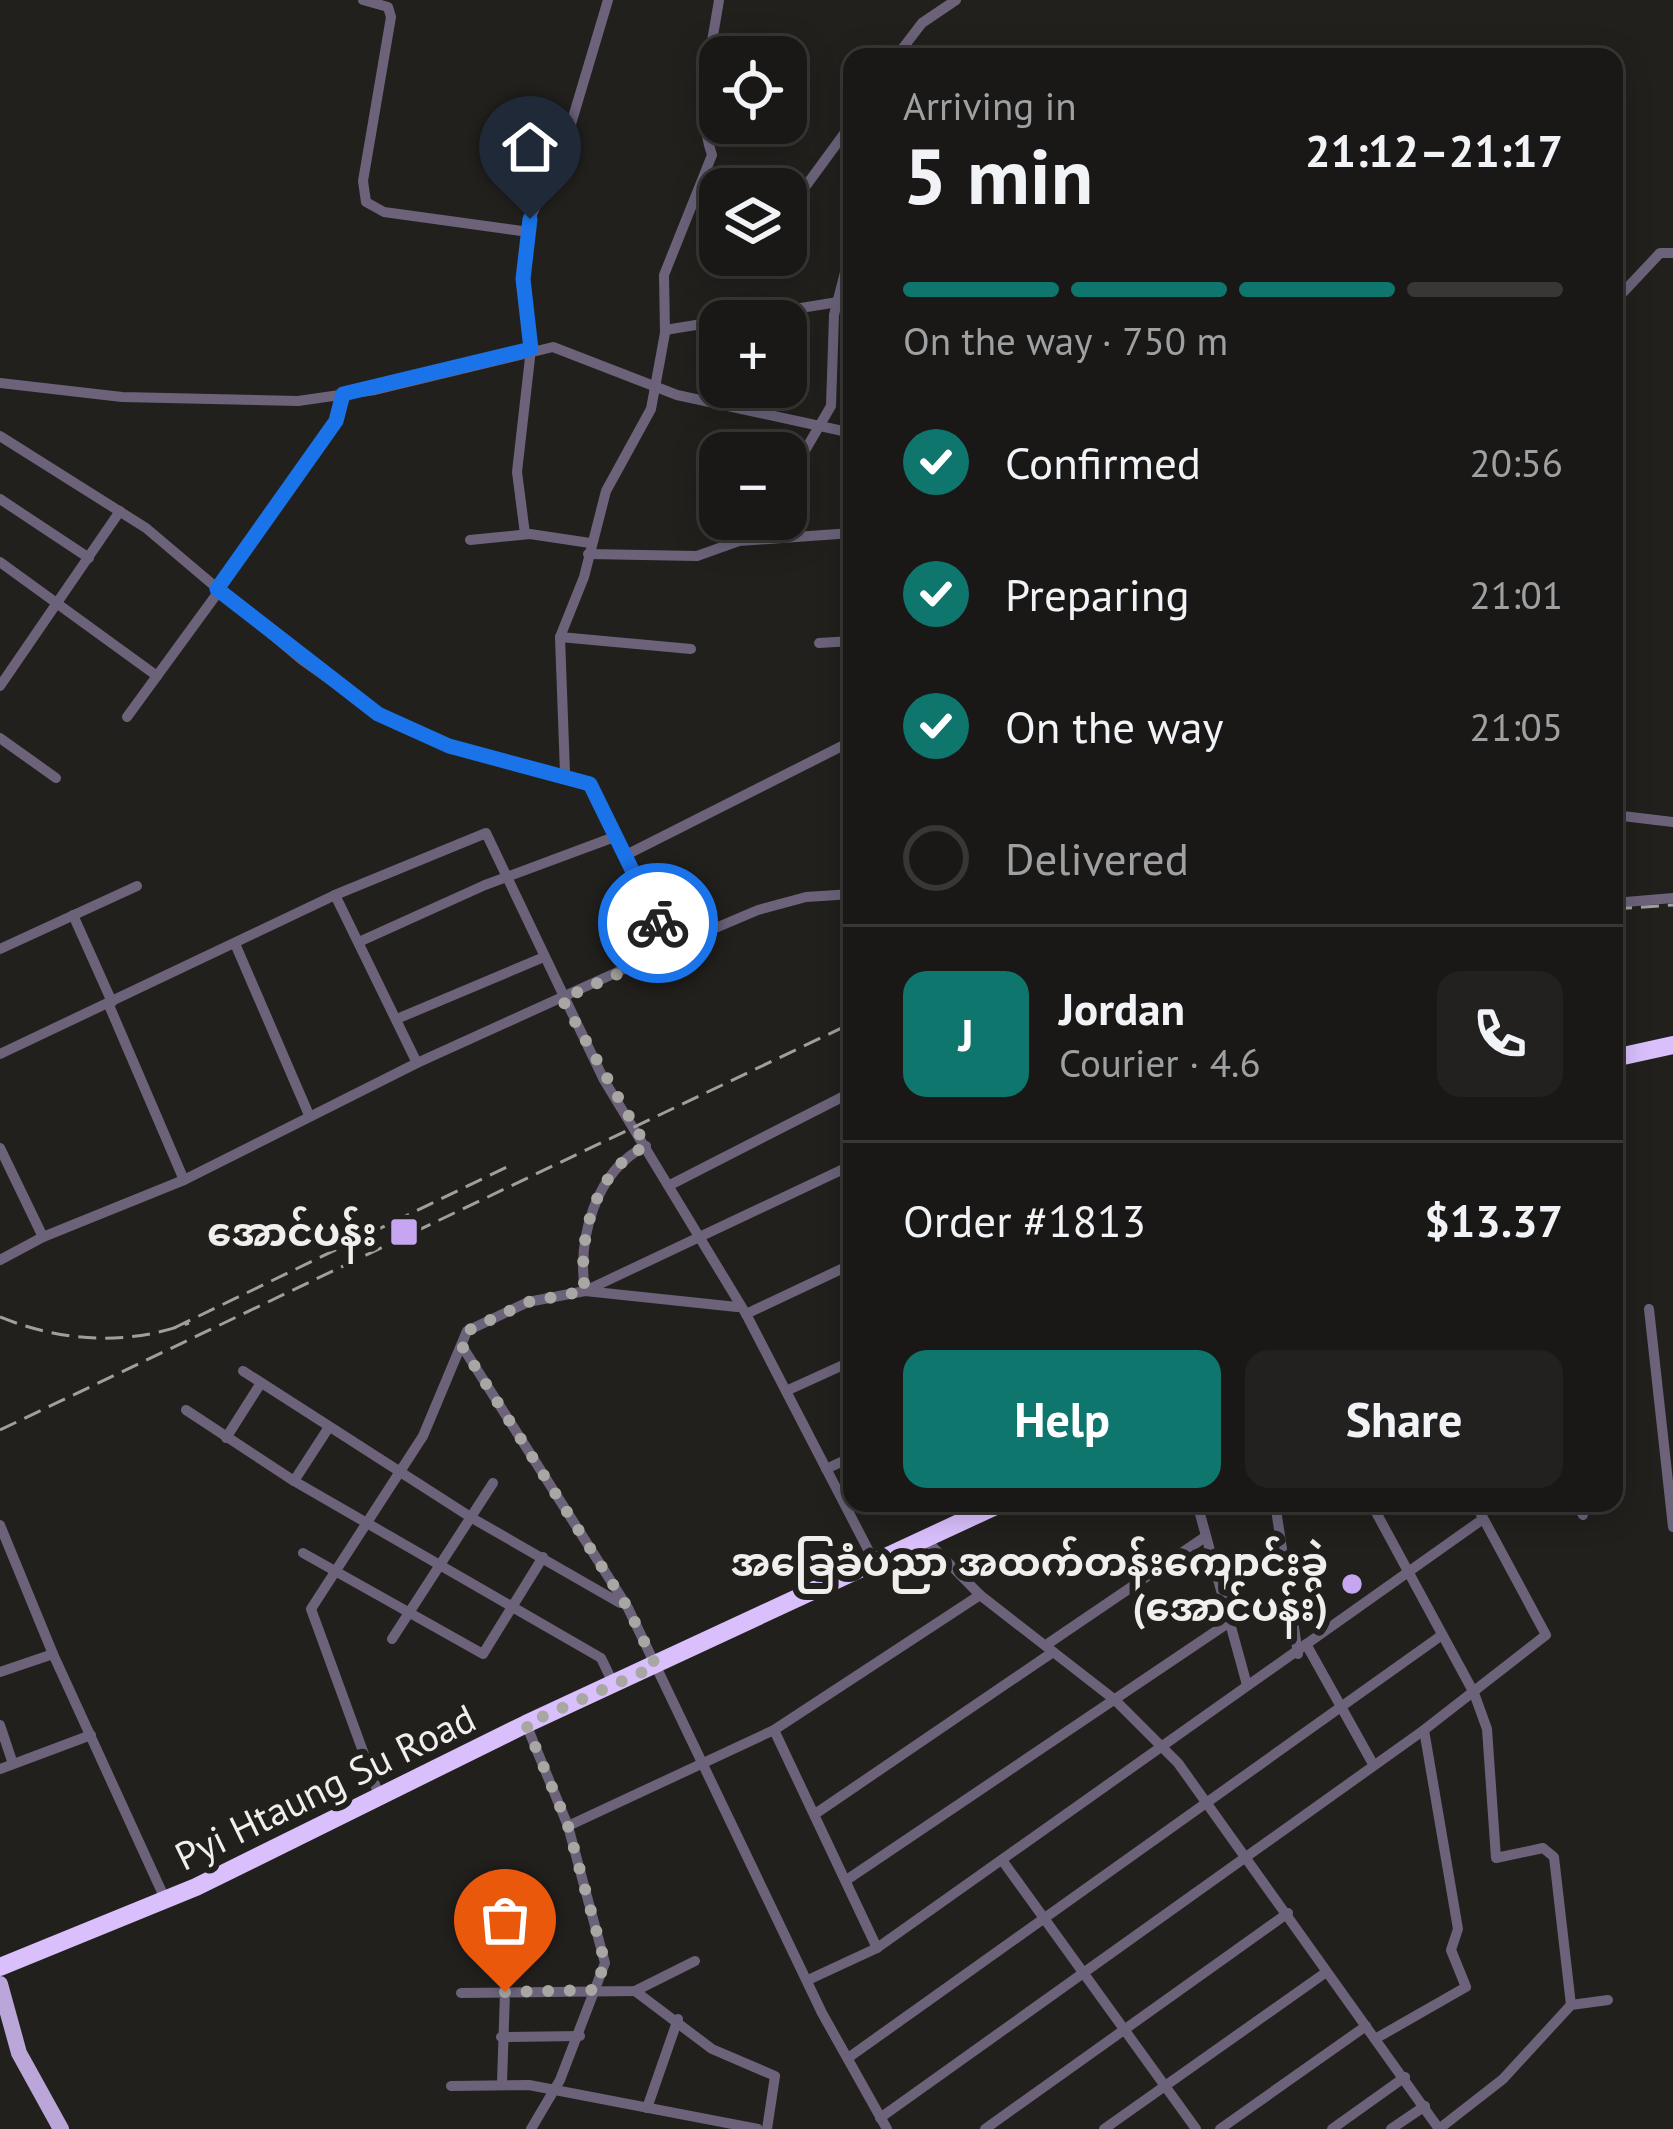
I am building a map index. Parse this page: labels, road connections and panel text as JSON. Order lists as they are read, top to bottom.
{
  "streets": {
    "highway": ["Pyi Htaung Su Road"]
  },
  "places": {
    "transit": ["အောင်ပန်း"],
    "other": ["အခြေခံပညာ အထက်တန်းကျောင်းခွဲ (အောင်ပန်း)"]
  },
  "page": {
    "map_buttons": ["+", "−"],
    "heading": ["5 min", "Arriving in", "21:12–21:17"],
    "panel": [
      "Jordan",
      "Courier · 4.6",
      "Order #1813",
      "$13.37"
    ],
    "bar": "On the way · 750 m",
    "list": [
      ["Confirmed", "20:56"],
      ["Preparing", "21:01"],
      ["On the way", "21:05"],
      "Delivered"
    ],
    "round": "J",
    "buttons": ["Help", "Share"]
  }
}
